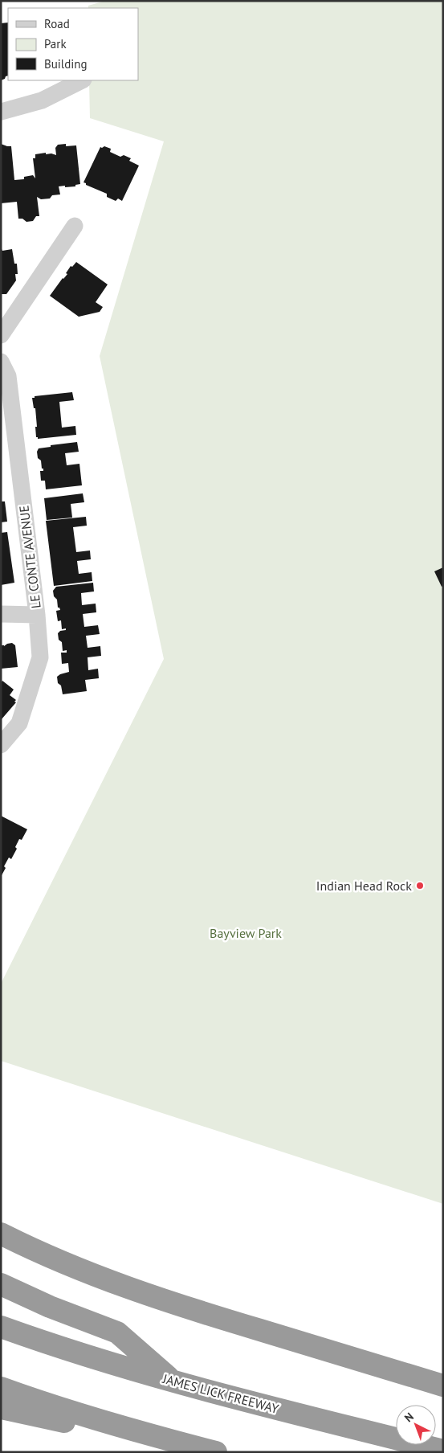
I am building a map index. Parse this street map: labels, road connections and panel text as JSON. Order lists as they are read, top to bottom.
{
  "streets": {
    "highway": ["JAMES LICK FREEWAY"],
    "street": ["LE CONTE AVENUE"]
  },
  "parks": ["Bayview Park"],
  "places": ["Indian Head Rock"],
  "legend": ["Road", "Park", "Building"],
  "north": "top left"
}
